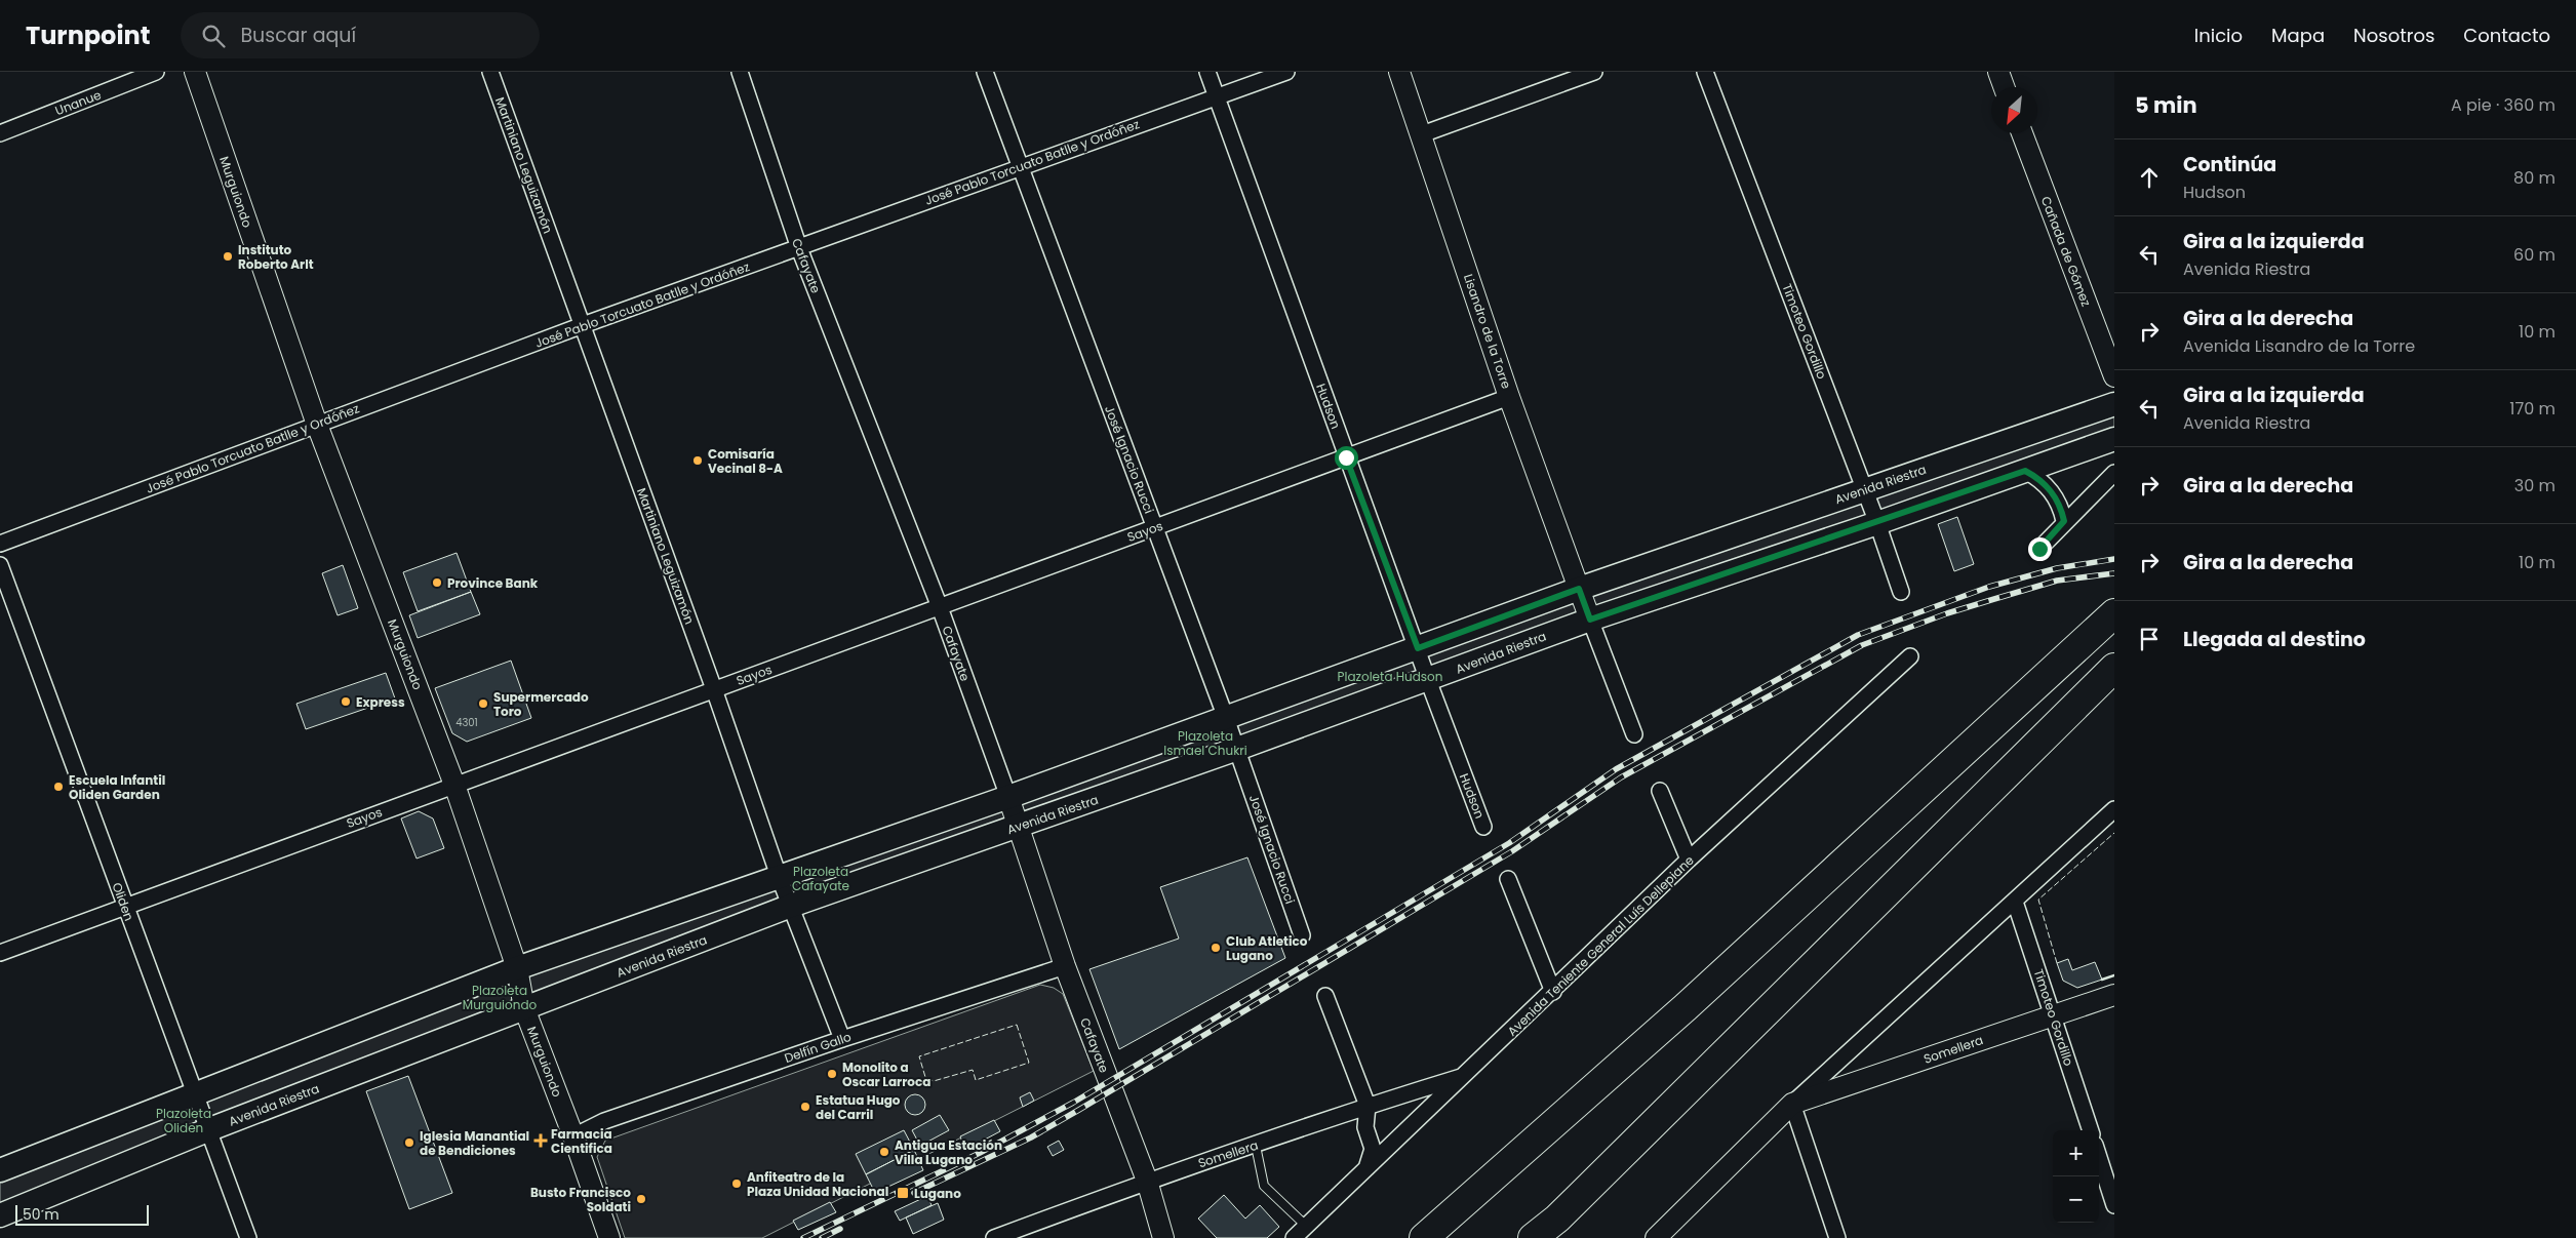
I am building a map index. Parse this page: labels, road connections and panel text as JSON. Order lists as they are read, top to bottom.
{
  "streets": {
    "main road": ["Avenida Riestra"],
    "street": [
      "Unanue",
      "José Pablo Torcuato Batlle y Ordóñez",
      "Martiniano Leguizamón",
      "Murguiondo",
      "Cañada de Gómez",
      "Cafayate",
      "Lisandro de la Torre",
      "Timoteo Gordillo",
      "Hudson",
      "José Ignacio Rucci",
      "Sayos",
      "Oliden",
      "Avenida Teniente General Luís Dellepiane",
      "Delfín Gallo",
      "Somellera"
    ]
  },
  "crossings": [
    ["José Pablo Torcuato Batlle y Ordóñez", "Martiniano Leguizamón"],
    ["José Pablo Torcuato Batlle y Ordóñez", "Murguiondo"],
    ["José Pablo Torcuato Batlle y Ordóñez", "Cafayate"],
    ["José Pablo Torcuato Batlle y Ordóñez", "Hudson"],
    ["José Pablo Torcuato Batlle y Ordóñez", "José Ignacio Rucci"],
    ["Martiniano Leguizamón", "Avenida Riestra"],
    ["Martiniano Leguizamón", "Sayos"],
    ["Martiniano Leguizamón", "Delfín Gallo"],
    ["Murguiondo", "Avenida Riestra"],
    ["Murguiondo", "Sayos"],
    ["Murguiondo", "Delfín Gallo"],
    ["Cafayate", "Avenida Riestra"],
    ["Cafayate", "Sayos"],
    ["Cafayate", "Delfín Gallo"],
    ["Cafayate", "Somellera"],
    ["Lisandro de la Torre", "Avenida Riestra"],
    ["Lisandro de la Torre", "Sayos"],
    ["Timoteo Gordillo", "Avenida Riestra"],
    ["Timoteo Gordillo", "Somellera"],
    ["Hudson", "Avenida Riestra"],
    ["Hudson", "Sayos"],
    ["José Ignacio Rucci", "Avenida Riestra"],
    ["José Ignacio Rucci", "Sayos"],
    ["Avenida Riestra", "Oliden"],
    ["Sayos", "Oliden"],
    ["Avenida Teniente General Luís Dellepiane", "Somellera"]
  ],
  "parks": [
    "Plazoleta Hudson",
    "Plazoleta Ismael Chukri",
    "Plazoleta Cafayate",
    "Plazoleta Murguiondo",
    "Plazoleta Oliden"
  ],
  "places": {
    "other": [
      "Instituto Roberto Arlt",
      "Comisaría Vecinal 8-A",
      "Province Bank",
      "Express",
      "Supermercado Toro",
      "Escuela Infantil Oliden Garden",
      "Club Atletico Lugano",
      "Monolito a Oscar Larroca",
      "Estatua Hugo del Carril",
      "Iglesia Manantial de Bendiciones",
      "Antigua Estación Villa Lugano",
      "Anfiteatro de la Plaza Unidad Nacional",
      "Busto Francisco Soldati"
    ],
    "health": ["Farmacia Cientifica"],
    "transit": ["Lugano"]
  },
  "house_numbers": ["4301"],
  "scale_bar": "50 m",
  "north": "bottom left",
  "page": {
    "header": "Turnpoint",
    "search": "Buscar aquí",
    "nav": [
      "Inicio",
      "Mapa",
      "Nosotros",
      "Contacto"
    ],
    "heading": ["5 min", "A pie · 360 m"],
    "list": [
      ["Continúa", "Hudson", "80 m"],
      ["Gira a la izquierda", "Avenida Riestra", "60 m"],
      ["Gira a la derecha", "Avenida Lisandro de la Torre", "10 m"],
      ["Gira a la izquierda", "Avenida Riestra", "170 m"],
      ["Gira a la derecha", "30 m"],
      ["Gira a la derecha", "10 m"],
      "Llegada al destino"
    ],
    "map_buttons": ["+", "−"],
    "scale": "50 m"
  }
}
